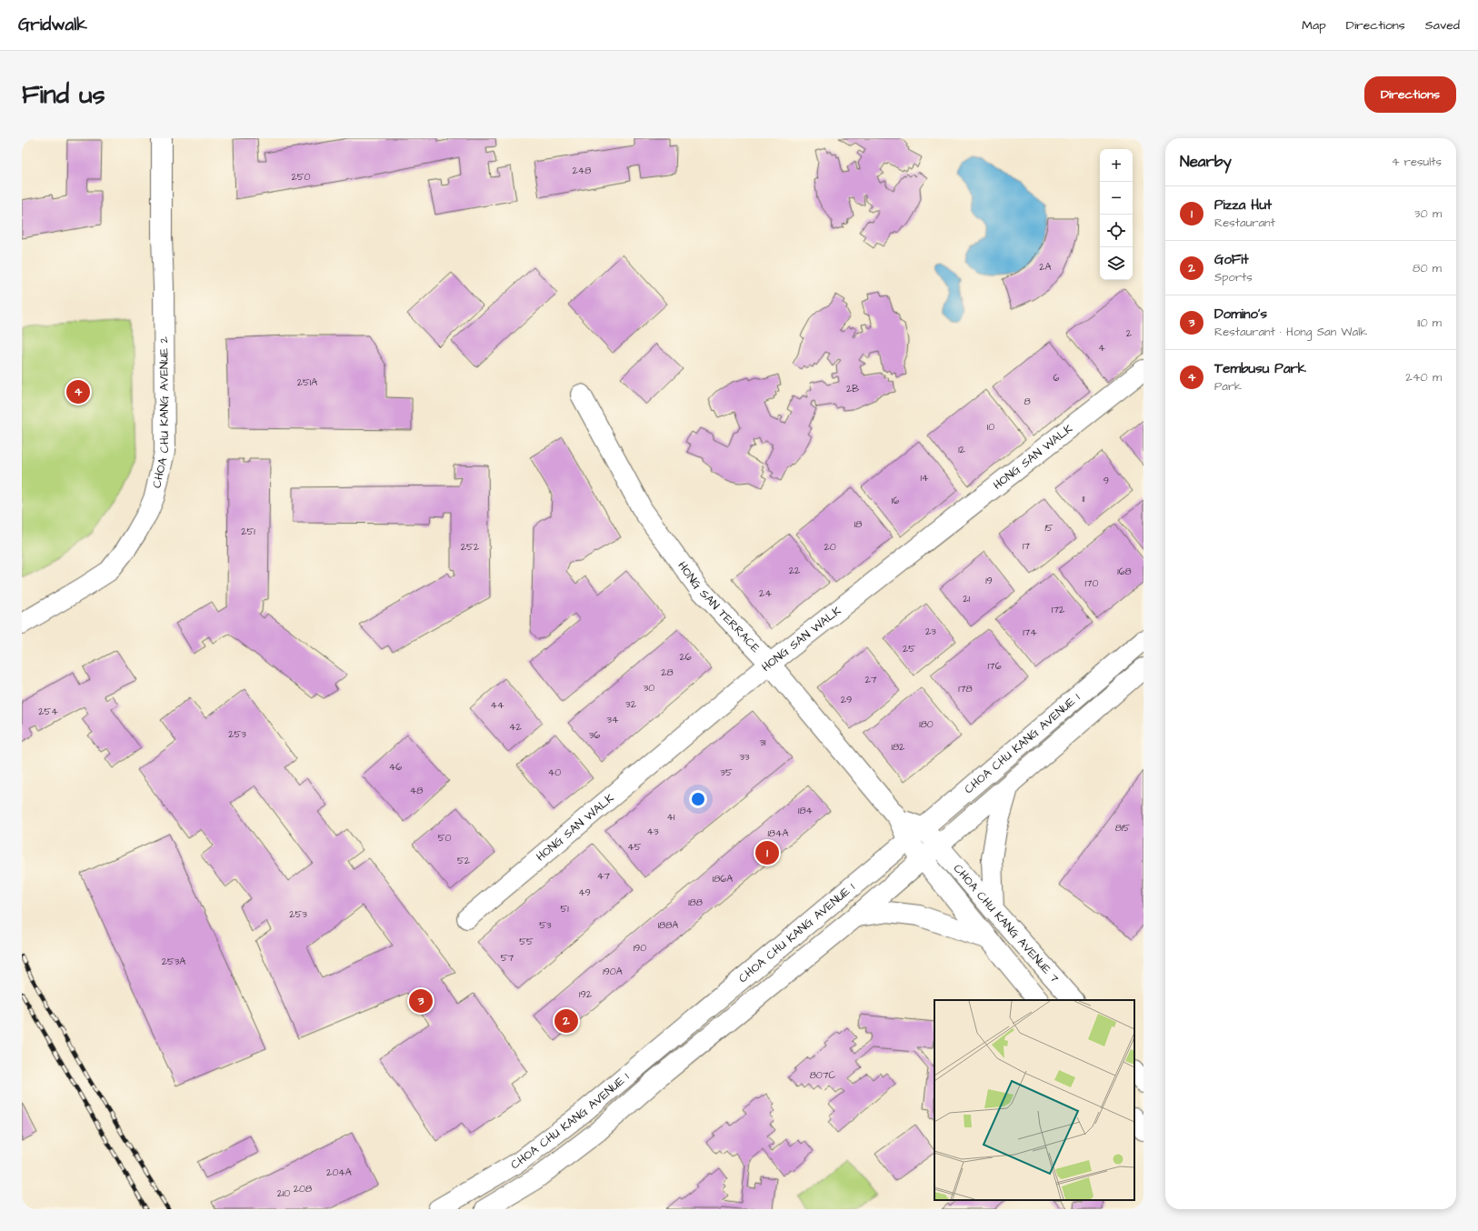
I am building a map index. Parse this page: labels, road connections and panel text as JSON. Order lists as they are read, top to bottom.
{
  "streets": {
    "street": [
      "CHOA CHU KANG AVENUE 2",
      "HONG SAN WALK",
      "HONG SAN TERRACE",
      "CHOA CHU KANG AVENUE 1",
      "CHOA CHU KANG AVENUE 7"
    ]
  },
  "crossings": [
    ["HONG SAN WALK", "HONG SAN TERRACE"],
    ["HONG SAN TERRACE", "CHOA CHU KANG AVENUE 1"],
    ["HONG SAN TERRACE", "CHOA CHU KANG AVENUE 7"],
    ["CHOA CHU KANG AVENUE 1", "CHOA CHU KANG AVENUE 7"]
  ],
  "house_numbers": [
    "248",
    "250",
    "2A",
    "2",
    "4",
    "6",
    "251A",
    "2B",
    "8",
    "10",
    "12",
    "14",
    "9",
    "11",
    "16",
    "18",
    "15",
    "251",
    "17",
    "252",
    "20",
    "22",
    "168",
    "19",
    "170",
    "24",
    "21",
    "172",
    "23",
    "174",
    "25",
    "26",
    "176",
    "28",
    "27",
    "30",
    "178",
    "29",
    "32",
    "44",
    "254",
    "34",
    "180",
    "42",
    "253",
    "36",
    "31",
    "182",
    "33",
    "46",
    "40",
    "35",
    "48",
    "184",
    "41",
    "815",
    "43",
    "184A",
    "50",
    "45",
    "52",
    "47",
    "186A",
    "49",
    "188",
    "51",
    "253",
    "53",
    "188A",
    "55",
    "190",
    "57",
    "253A",
    "190A",
    "192",
    "807C",
    "204A",
    "208",
    "210"
  ],
  "page": {
    "header": "Gridwalk",
    "nav": ["Map", "Directions", "Saved"],
    "buttons": "Directions",
    "title": "Find us",
    "heading": ["Nearby", "4 results"],
    "map_buttons": ["+", "−"],
    "list": [
      {
        "mark": "1",
        "name": "Pizza Hut",
        "note": "Restaurant",
        "value": "30 m"
      },
      {
        "mark": "2",
        "name": "GoFit",
        "note": "Sports",
        "value": "80 m"
      },
      {
        "mark": "3",
        "name": "Domino's",
        "note": "Restaurant · Hong San Walk",
        "value": "110 m"
      },
      {
        "mark": "4",
        "name": "Tembusu Park",
        "note": "Park",
        "value": "240 m"
      }
    ],
    "pins": [
      "4",
      "1",
      "3",
      "2"
    ]
  }
}
